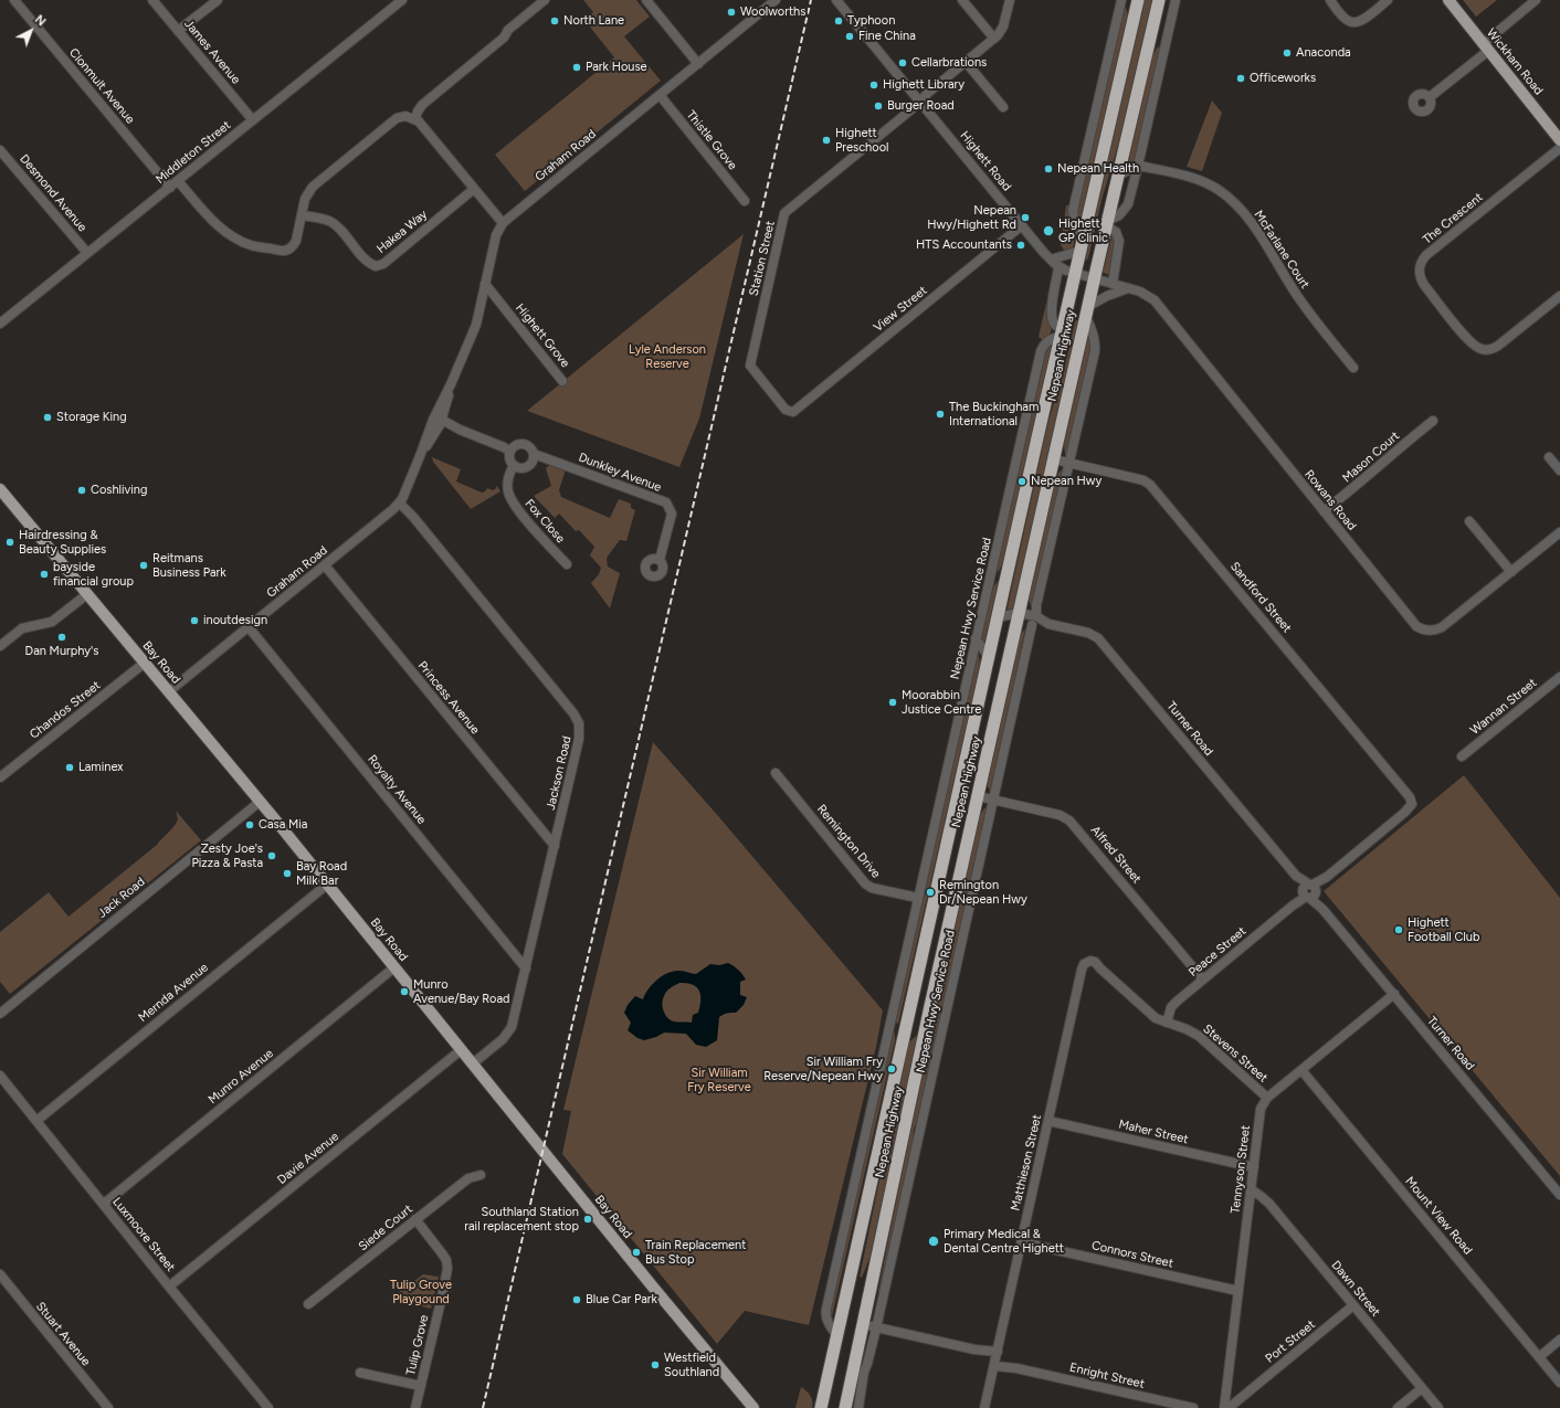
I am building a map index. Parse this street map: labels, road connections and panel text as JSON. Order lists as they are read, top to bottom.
{
  "streets": {
    "highway": ["Nepean Highway"],
    "main road": ["Wickham Road", "Bay Road"],
    "street": [
      "James Avenue",
      "Clonmult Avenue",
      "Thistle Grove",
      "Middleton Street",
      "Graham Road",
      "Highett Road",
      "Desmond Avenue",
      "The Crescent",
      "Hakea Way",
      "McFarlane Court",
      "Station Street",
      "View Street",
      "Highett Grove",
      "Mason Court",
      "Dunkley Avenue",
      "Rowans Road",
      "Fox Close",
      "Sandford Street",
      "Nepean Hwy Service Road",
      "Princess Avenue",
      "Wannan Street",
      "Chandos Street",
      "Turner Road",
      "Jackson Road",
      "Royalty Avenue",
      "Remington Drive",
      "Alfred Street",
      "Jack Road",
      "Peace Street",
      "Mernda Avenue",
      "Stevens Street",
      "Munro Avenue",
      "Maher Street",
      "Davie Avenue",
      "Matthieson Street",
      "Tennyson Street",
      "Mount View Road",
      "Siede Court",
      "Luxmoore Street",
      "Connors Street",
      "Dawn Street",
      "Stuart Avenue",
      "Port Street",
      "Tulip Grove",
      "Enright Street"
    ]
  },
  "crossings": [
    ["James Avenue", "Middleton Street"],
    ["Clonmult Avenue", "Middleton Street"],
    ["Thistle Grove", "Graham Road"],
    ["Middleton Street", "Desmond Avenue"],
    ["Graham Road", "Highett Grove"],
    ["Graham Road", "Bay Road"],
    ["Graham Road", "Princess Avenue"],
    ["Graham Road", "Jackson Road"],
    ["Graham Road", "Royalty Avenue"],
    ["Highett Road", "Station Street"],
    ["Highett Road", "View Street"],
    ["Highett Road", "Nepean Highway"],
    ["Highett Road", "Rowans Road"],
    ["Station Street", "View Street"],
    ["Nepean Highway", "Rowans Road"],
    ["Nepean Highway", "Sandford Street"],
    ["Nepean Highway", "Nepean Hwy Service Road"],
    ["Nepean Highway", "Turner Road"],
    ["Nepean Highway", "Alfred Street"],
    ["Nepean Highway", "Enright Street"],
    ["Mason Court", "Rowans Road"],
    ["Dunkley Avenue", "Fox Close"],
    ["Sandford Street", "Peace Street"],
    ["Nepean Hwy Service Road", "Turner Road"],
    ["Nepean Hwy Service Road", "Remington Drive"],
    ["Nepean Hwy Service Road", "Alfred Street"],
    ["Nepean Hwy Service Road", "Enright Street"],
    ["Bay Road", "Chandos Street"],
    ["Bay Road", "Jackson Road"],
    ["Bay Road", "Jack Road"],
    ["Bay Road", "Mernda Avenue"],
    ["Bay Road", "Munro Avenue"],
    ["Bay Road", "Davie Avenue"],
    ["Princess Avenue", "Jackson Road"],
    ["Turner Road", "Peace Street"],
    ["Jackson Road", "Royalty Avenue"],
    ["Alfred Street", "Peace Street"],
    ["Peace Street", "Stevens Street"],
    ["Mernda Avenue", "Luxmoore Street"],
    ["Stevens Street", "Matthieson Street"],
    ["Stevens Street", "Tennyson Street"],
    ["Munro Avenue", "Luxmoore Street"],
    ["Maher Street", "Matthieson Street"],
    ["Maher Street", "Tennyson Street"],
    ["Davie Avenue", "Luxmoore Street"],
    ["Matthieson Street", "Connors Street"],
    ["Matthieson Street", "Enright Street"],
    ["Tennyson Street", "Connors Street"],
    ["Tennyson Street", "Dawn Street"],
    ["Siede Court", "Tulip Grove"],
    ["Dawn Street", "Port Street"]
  ],
  "parks": ["Lyle Anderson Reserve", "Sir William Fry Reserve", "Tulip Grove Playgound"],
  "places": [
    "Woolworths",
    "North Lane",
    "Typhoon",
    "Fine China",
    "Anaconda",
    "Cellarbrations",
    "Park House",
    "Officeworks",
    "Highett Library",
    "Burger Road",
    "Highett Preschool",
    "Nepean Health",
    "Nepean Hwy/Highett Rd",
    "Highett GP Clinic",
    "HTS Accountants",
    "The Buckingham International",
    "Storage King",
    "Nepean Hwy",
    "Coshliving",
    "Hairdressing & Beauty Supplies",
    "Reitmans Business Park",
    "bayside financial group",
    "inoutdesign",
    "Dan Murphy's",
    "Moorabbin Justice Centre",
    "Laminex",
    "Casa Mia",
    "Zesty Joe's Pizza & Pasta",
    "Bay Road Milk Bar",
    "Remington Dr/Nepean Hwy",
    "Highett Football Club",
    "Munro Avenue/Bay Road",
    "Sir William Fry Reserve/Nepean Hwy",
    "Southland Station rail replacement stop",
    "Primary Medical & Dental Centre Highett",
    "Train Replacement Bus Stop",
    "Blue Car Park",
    "Westfield Southland"
  ],
  "north": "top right"
}
